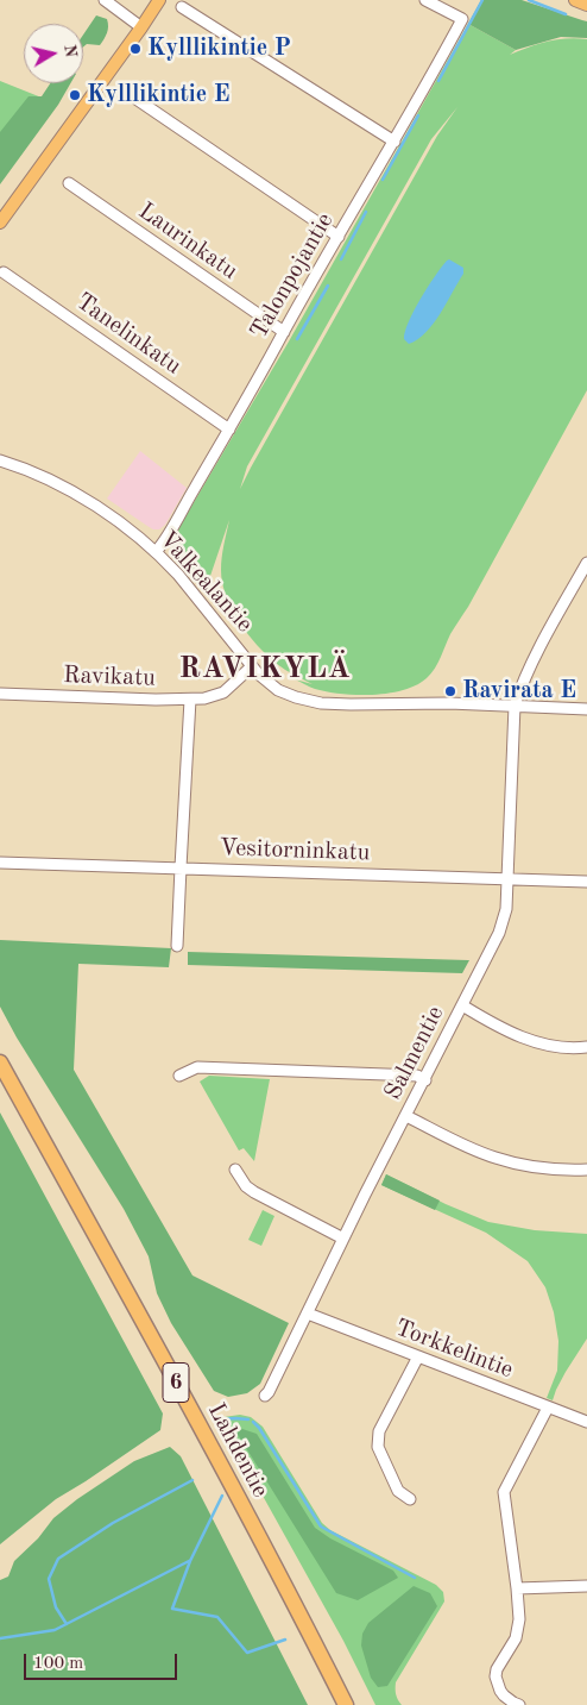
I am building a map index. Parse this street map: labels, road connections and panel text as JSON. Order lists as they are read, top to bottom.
{
  "streets": {
    "highway": ["6", "Lahdentie"],
    "street": [
      "Laurinkatu",
      "Talonpojantie",
      "Tanelinkatu",
      "Valkealantie",
      "Ravikatu",
      "Vesitorninkatu",
      "Salmentie",
      "Torkkelintie"
    ]
  },
  "crossings": [
    ["Laurinkatu", "Talonpojantie"],
    ["Talonpojantie", "Tanelinkatu"],
    ["Talonpojantie", "Valkealantie"],
    ["Valkealantie", "Ravikatu"],
    ["Vesitorninkatu", "Salmentie"],
    ["Salmentie", "Torkkelintie"]
  ],
  "districts": ["RAVIKYLÄ"],
  "places": ["Kylllikintie P", "Kylllikintie E", "Ravirata E"],
  "scale_bar": "100 m",
  "north": "right"
}
